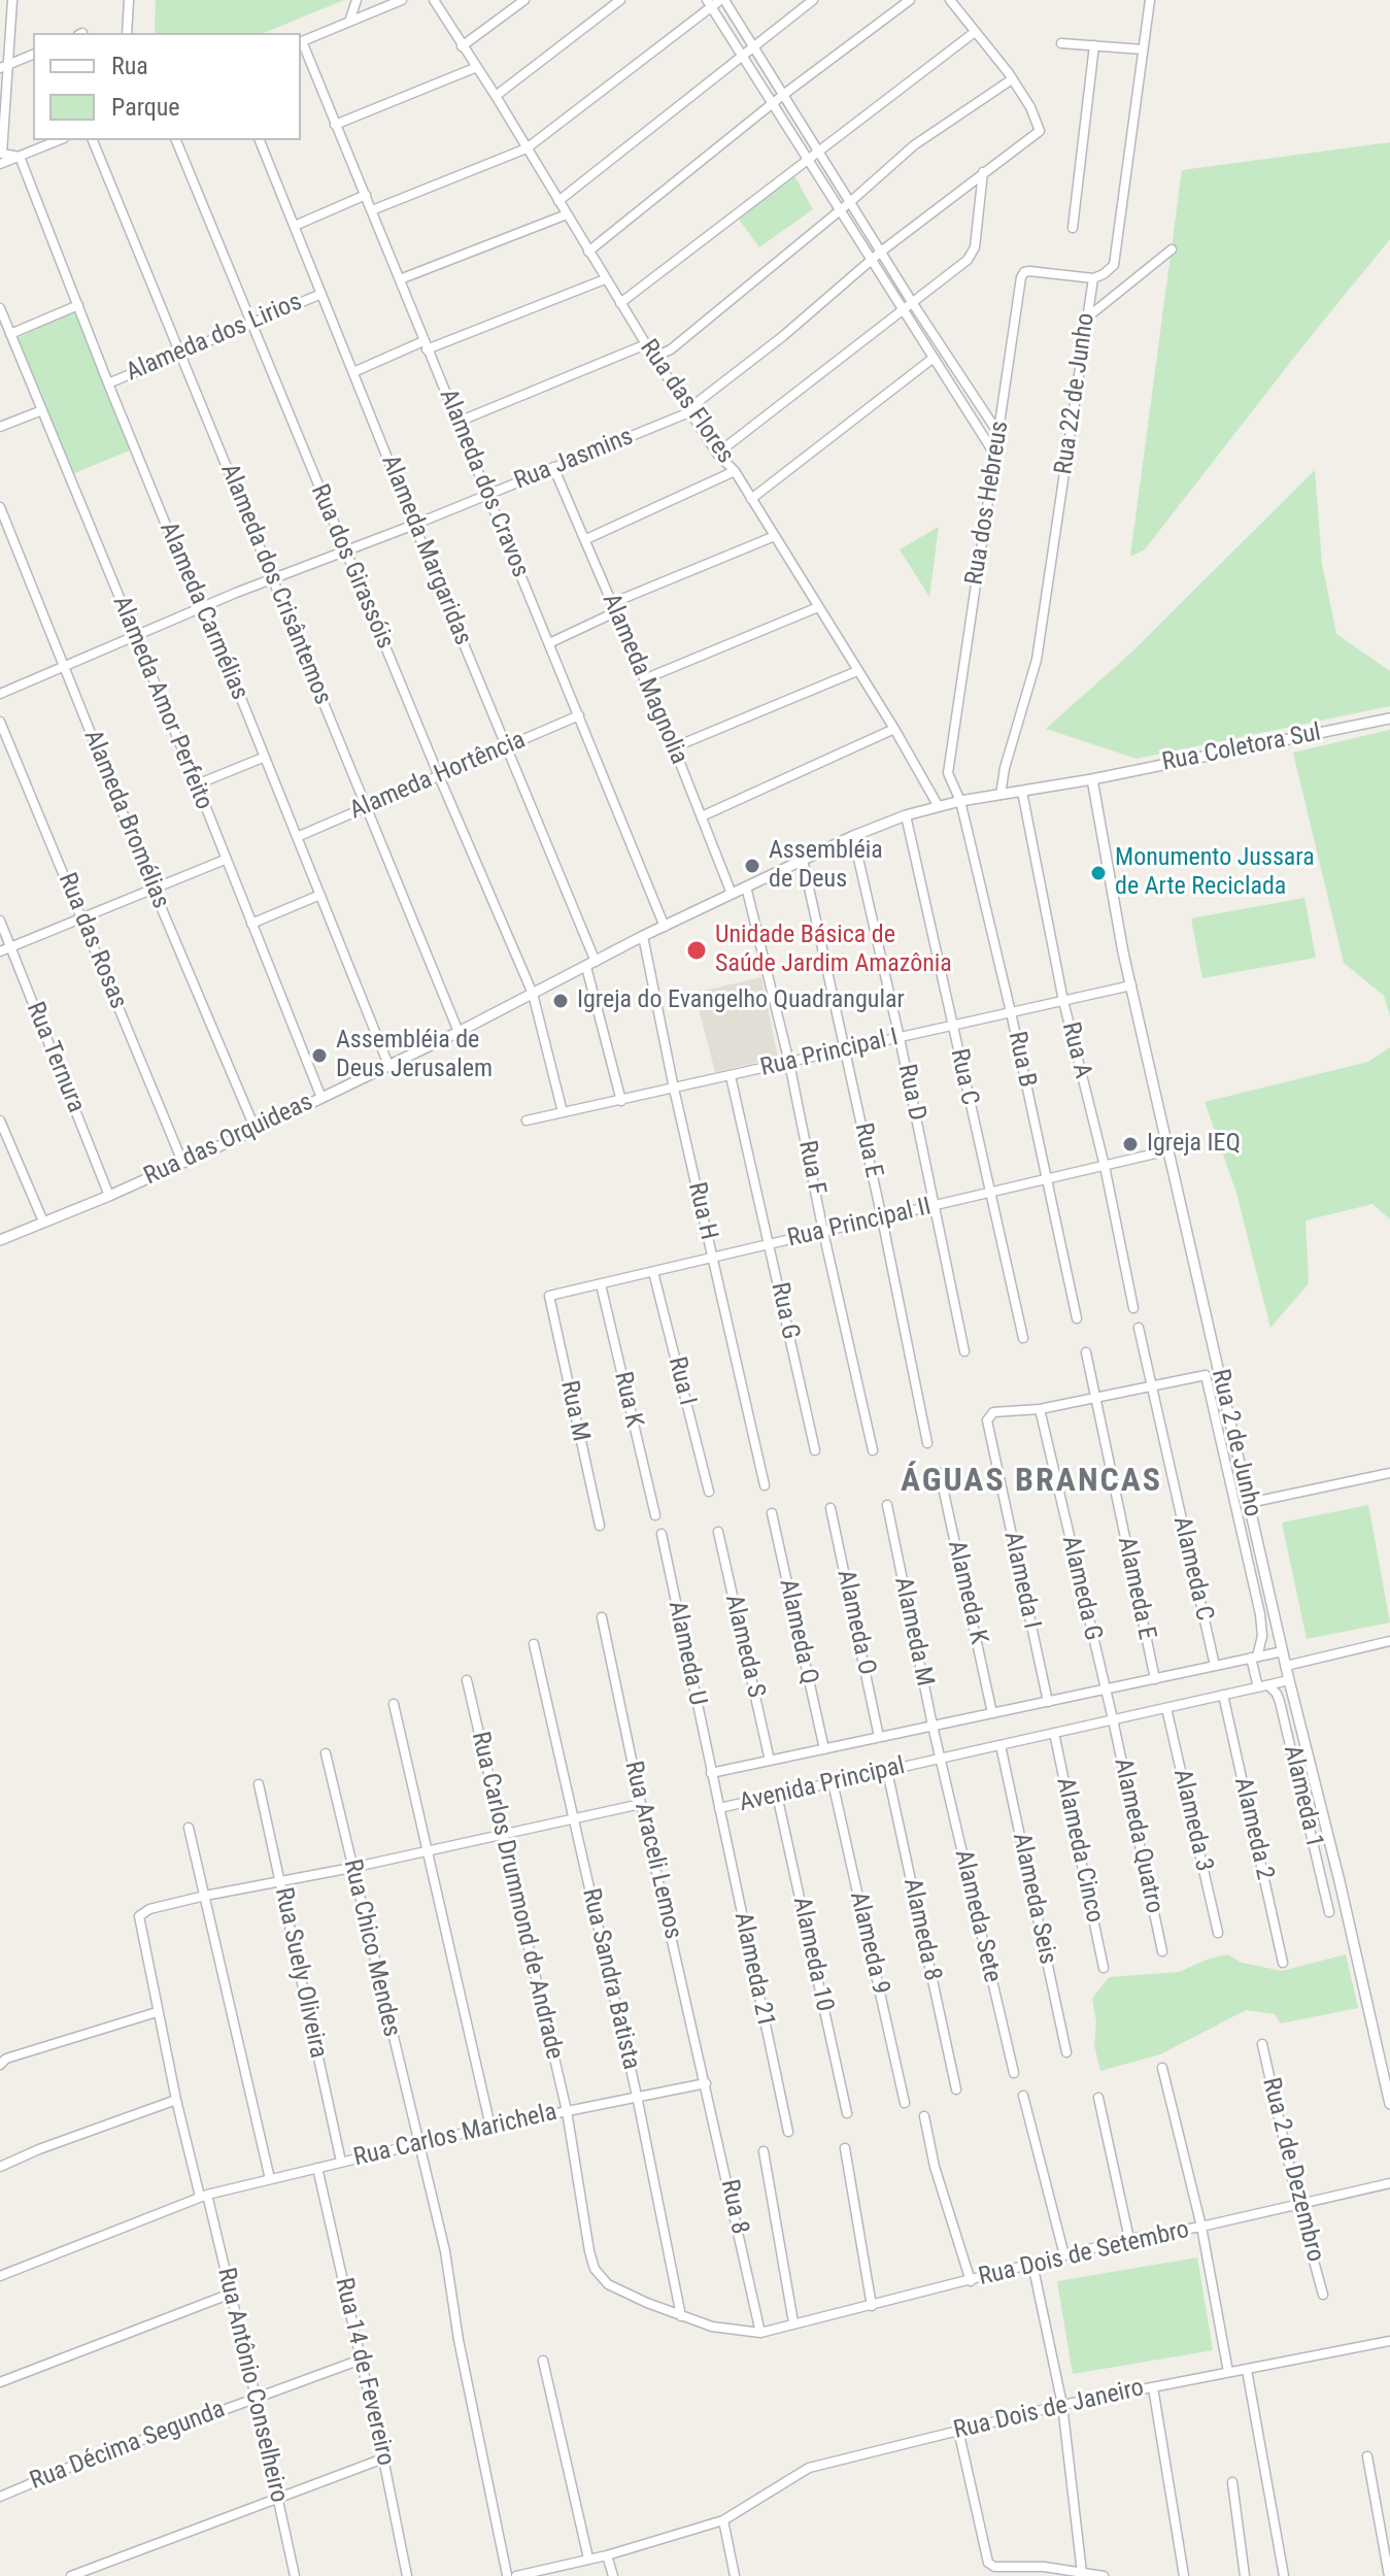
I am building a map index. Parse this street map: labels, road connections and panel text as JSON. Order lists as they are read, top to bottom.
{
  "streets": {
    "street": [
      "Alameda dos Lirios",
      "Rua 22 de Junho",
      "Rua das Flores",
      "Rua Jasmins",
      "Alameda dos Cravos",
      "Rua dos Hebreus",
      "Alameda Margaridas",
      "Rua dos Girassóis",
      "Alameda dos Crisântemos",
      "Alameda Carmélias",
      "Alameda Magnolia",
      "Alameda Amor Perfeito",
      "Rua Coletora Sul",
      "Alameda Hortência",
      "Alameda Bromélias",
      "Rua das Rosas",
      "Rua A",
      "Rua Principal I",
      "Rua Ternura",
      "Rua B",
      "Rua C",
      "Rua D",
      "Rua das Orquideas",
      "Rua E",
      "Rua F",
      "Rua H",
      "Rua Principal II",
      "Rua G",
      "Rua I",
      "Rua K",
      "Rua M",
      "Rua 2 de Junho",
      "Alameda C",
      "Alameda I",
      "Alameda G",
      "Alameda E",
      "Alameda K",
      "Alameda O",
      "Alameda Q",
      "Alameda M",
      "Alameda S",
      "Alameda U",
      "Avenida Principal",
      "Alameda 1",
      "Alameda 3",
      "Alameda 2",
      "Alameda Quatro",
      "Rua Araceli Lemos",
      "Alameda Cinco",
      "Rua Carlos Drummond de Andrade",
      "Alameda Seis",
      "Alameda Sete",
      "Alameda 8",
      "Alameda 9",
      "Rua Chico Mendes",
      "Alameda 10",
      "Alameda 21",
      "Rua Suely Oliveira",
      "Rua Sandra Batista",
      "Rua Carlos Marichela",
      "Rua 2 de Dezembro",
      "Rua 8",
      "Rua Dois de Setembro",
      "Rua 14 de Fevereiro",
      "Rua Antônio Conselheiro",
      "Rua Dois de Janeiro",
      "Rua Décima Segunda"
    ]
  },
  "crossings": [
    ["Alameda dos Lirios", "Alameda Margaridas"],
    ["Alameda dos Lirios", "Rua dos Girassóis"],
    ["Alameda dos Lirios", "Alameda dos Crisântemos"],
    ["Alameda dos Lirios", "Alameda Carmélias"],
    ["Rua 22 de Junho", "Rua dos Hebreus"],
    ["Rua 22 de Junho", "Rua das Orquideas"],
    ["Rua das Flores", "Rua Jasmins"],
    ["Rua das Flores", "Rua das Orquideas"],
    ["Rua Jasmins", "Alameda dos Cravos"],
    ["Rua Jasmins", "Alameda Margaridas"],
    ["Rua Jasmins", "Rua dos Girassóis"],
    ["Rua Jasmins", "Alameda dos Crisântemos"],
    ["Rua Jasmins", "Alameda Carmélias"],
    ["Rua Jasmins", "Alameda Magnolia"],
    ["Rua Jasmins", "Alameda Amor Perfeito"],
    ["Rua Jasmins", "Alameda Bromélias"],
    ["Alameda dos Cravos", "Alameda Hortência"],
    ["Alameda dos Cravos", "Rua das Orquideas"],
    ["Rua dos Hebreus", "Rua B"],
    ["Rua dos Hebreus", "Rua das Orquideas"],
    ["Alameda Margaridas", "Alameda Hortência"],
    ["Alameda Margaridas", "Rua Principal I"],
    ["Alameda Margaridas", "Rua das Orquideas"],
    ["Rua dos Girassóis", "Alameda Hortência"],
    ["Rua dos Girassóis", "Rua Principal I"],
    ["Rua dos Girassóis", "Rua das Orquideas"],
    ["Alameda dos Crisântemos", "Alameda Hortência"],
    ["Alameda dos Crisântemos", "Rua das Orquideas"],
    ["Alameda Carmélias", "Alameda Hortência"],
    ["Alameda Carmélias", "Rua das Orquideas"],
    ["Alameda Magnolia", "Rua das Orquideas"],
    ["Alameda Amor Perfeito", "Rua das Orquideas"],
    ["Rua Coletora Sul", "Rua das Orquideas"],
    ["Rua Coletora Sul", "Rua 2 de Junho"],
    ["Alameda Bromélias", "Rua das Orquideas"],
    ["Rua das Rosas", "Rua das Orquideas"],
    ["Rua A", "Rua Principal I"],
    ["Rua A", "Rua das Orquideas"],
    ["Rua A", "Rua Principal II"],
    ["Rua Principal I", "Rua B"],
    ["Rua Principal I", "Rua C"],
    ["Rua Principal I", "Rua D"],
    ["Rua Principal I", "Rua E"],
    ["Rua Principal I", "Rua F"],
    ["Rua Principal I", "Rua H"],
    ["Rua Principal I", "Rua G"],
    ["Rua Principal I", "Rua 2 de Junho"],
    ["Rua Ternura", "Rua das Orquideas"],
    ["Rua B", "Rua das Orquideas"],
    ["Rua B", "Rua Principal II"],
    ["Rua C", "Rua das Orquideas"],
    ["Rua C", "Rua Principal II"],
    ["Rua D", "Rua das Orquideas"],
    ["Rua D", "Rua Principal II"],
    ["Rua das Orquideas", "Rua E"],
    ["Rua das Orquideas", "Rua F"],
    ["Rua das Orquideas", "Rua H"],
    ["Rua das Orquideas", "Rua 2 de Junho"],
    ["Rua E", "Rua Principal II"],
    ["Rua F", "Rua Principal II"],
    ["Rua H", "Rua Principal II"],
    ["Rua Principal II", "Rua G"],
    ["Rua Principal II", "Rua I"],
    ["Rua Principal II", "Rua K"],
    ["Rua Principal II", "Rua M"],
    ["Rua Principal II", "Rua 2 de Junho"],
    ["Rua 2 de Junho", "Avenida Principal"],
    ["Alameda C", "Avenida Principal"],
    ["Alameda I", "Alameda G"],
    ["Alameda I", "Avenida Principal"],
    ["Alameda G", "Avenida Principal"],
    ["Alameda G", "Alameda Quatro"],
    ["Alameda E", "Avenida Principal"],
    ["Alameda K", "Avenida Principal"],
    ["Alameda O", "Avenida Principal"],
    ["Alameda Q", "Avenida Principal"],
    ["Alameda M", "Avenida Principal"],
    ["Alameda M", "Alameda Sete"],
    ["Alameda S", "Avenida Principal"],
    ["Alameda U", "Avenida Principal"],
    ["Avenida Principal", "Alameda 1"],
    ["Avenida Principal", "Alameda 3"],
    ["Avenida Principal", "Alameda 2"],
    ["Avenida Principal", "Alameda Quatro"],
    ["Avenida Principal", "Alameda Cinco"],
    ["Avenida Principal", "Alameda Seis"],
    ["Avenida Principal", "Alameda Sete"],
    ["Avenida Principal", "Alameda 8"],
    ["Avenida Principal", "Alameda 9"],
    ["Avenida Principal", "Alameda 10"],
    ["Avenida Principal", "Alameda 21"],
    ["Rua Araceli Lemos", "Rua Carlos Marichela"],
    ["Rua Araceli Lemos", "Rua 8"],
    ["Rua Carlos Drummond de Andrade", "Rua Carlos Marichela"],
    ["Rua Carlos Drummond de Andrade", "Rua Dois de Setembro"],
    ["Rua Chico Mendes", "Rua Carlos Marichela"],
    ["Rua Suely Oliveira", "Rua Carlos Marichela"],
    ["Rua Sandra Batista", "Rua Carlos Marichela"],
    ["Rua Sandra Batista", "Rua Dois de Setembro"],
    ["Rua Carlos Marichela", "Rua 8"],
    ["Rua Carlos Marichela", "Rua Dois de Setembro"],
    ["Rua Carlos Marichela", "Rua 14 de Fevereiro"],
    ["Rua Carlos Marichela", "Rua Antônio Conselheiro"],
    ["Rua 2 de Dezembro", "Rua Dois de Setembro"],
    ["Rua 8", "Rua Dois de Setembro"],
    ["Rua 14 de Fevereiro", "Rua Décima Segunda"],
    ["Rua Antônio Conselheiro", "Rua Décima Segunda"]
  ],
  "districts": ["ÁGUAS BRANCAS"],
  "places": [
    "Assembléia de Deus",
    "Monumento Jussara de Arte Reciclada",
    "Unidade Básica de Saúde Jardim Amazônia",
    "Igreja do Evangelho Quadrangular",
    "Assembléia de Deus Jerusalem",
    "Igreja IEQ"
  ],
  "legend": ["Rua", "Parque"]
}
